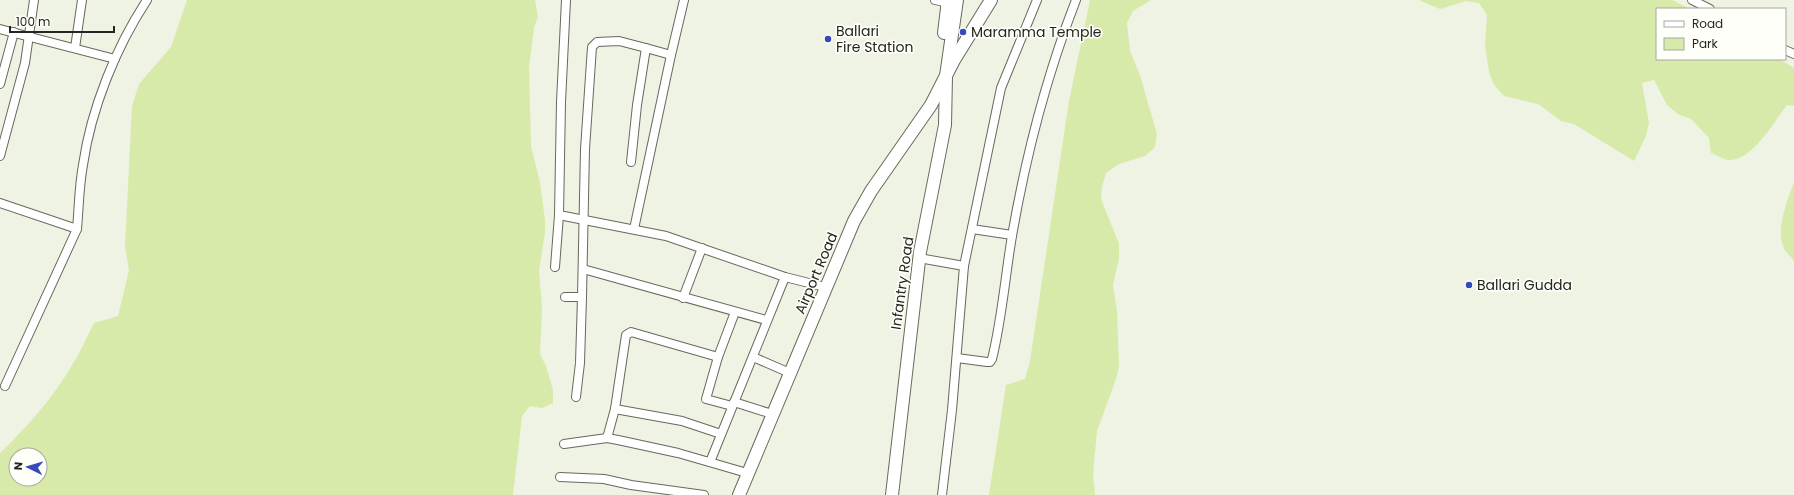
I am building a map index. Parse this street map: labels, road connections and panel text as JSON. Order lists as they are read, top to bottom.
{
  "streets": {
    "street": ["Airport Road", "Infantry Road"]
  },
  "crossings": [
    ["Airport Road", "Infantry Road"]
  ],
  "places": ["Maramma Temple", "Ballari Fire Station", "Ballari Gudda"],
  "legend": ["Road", "Park"],
  "scale_bar": "100 m",
  "north": "left"
}
